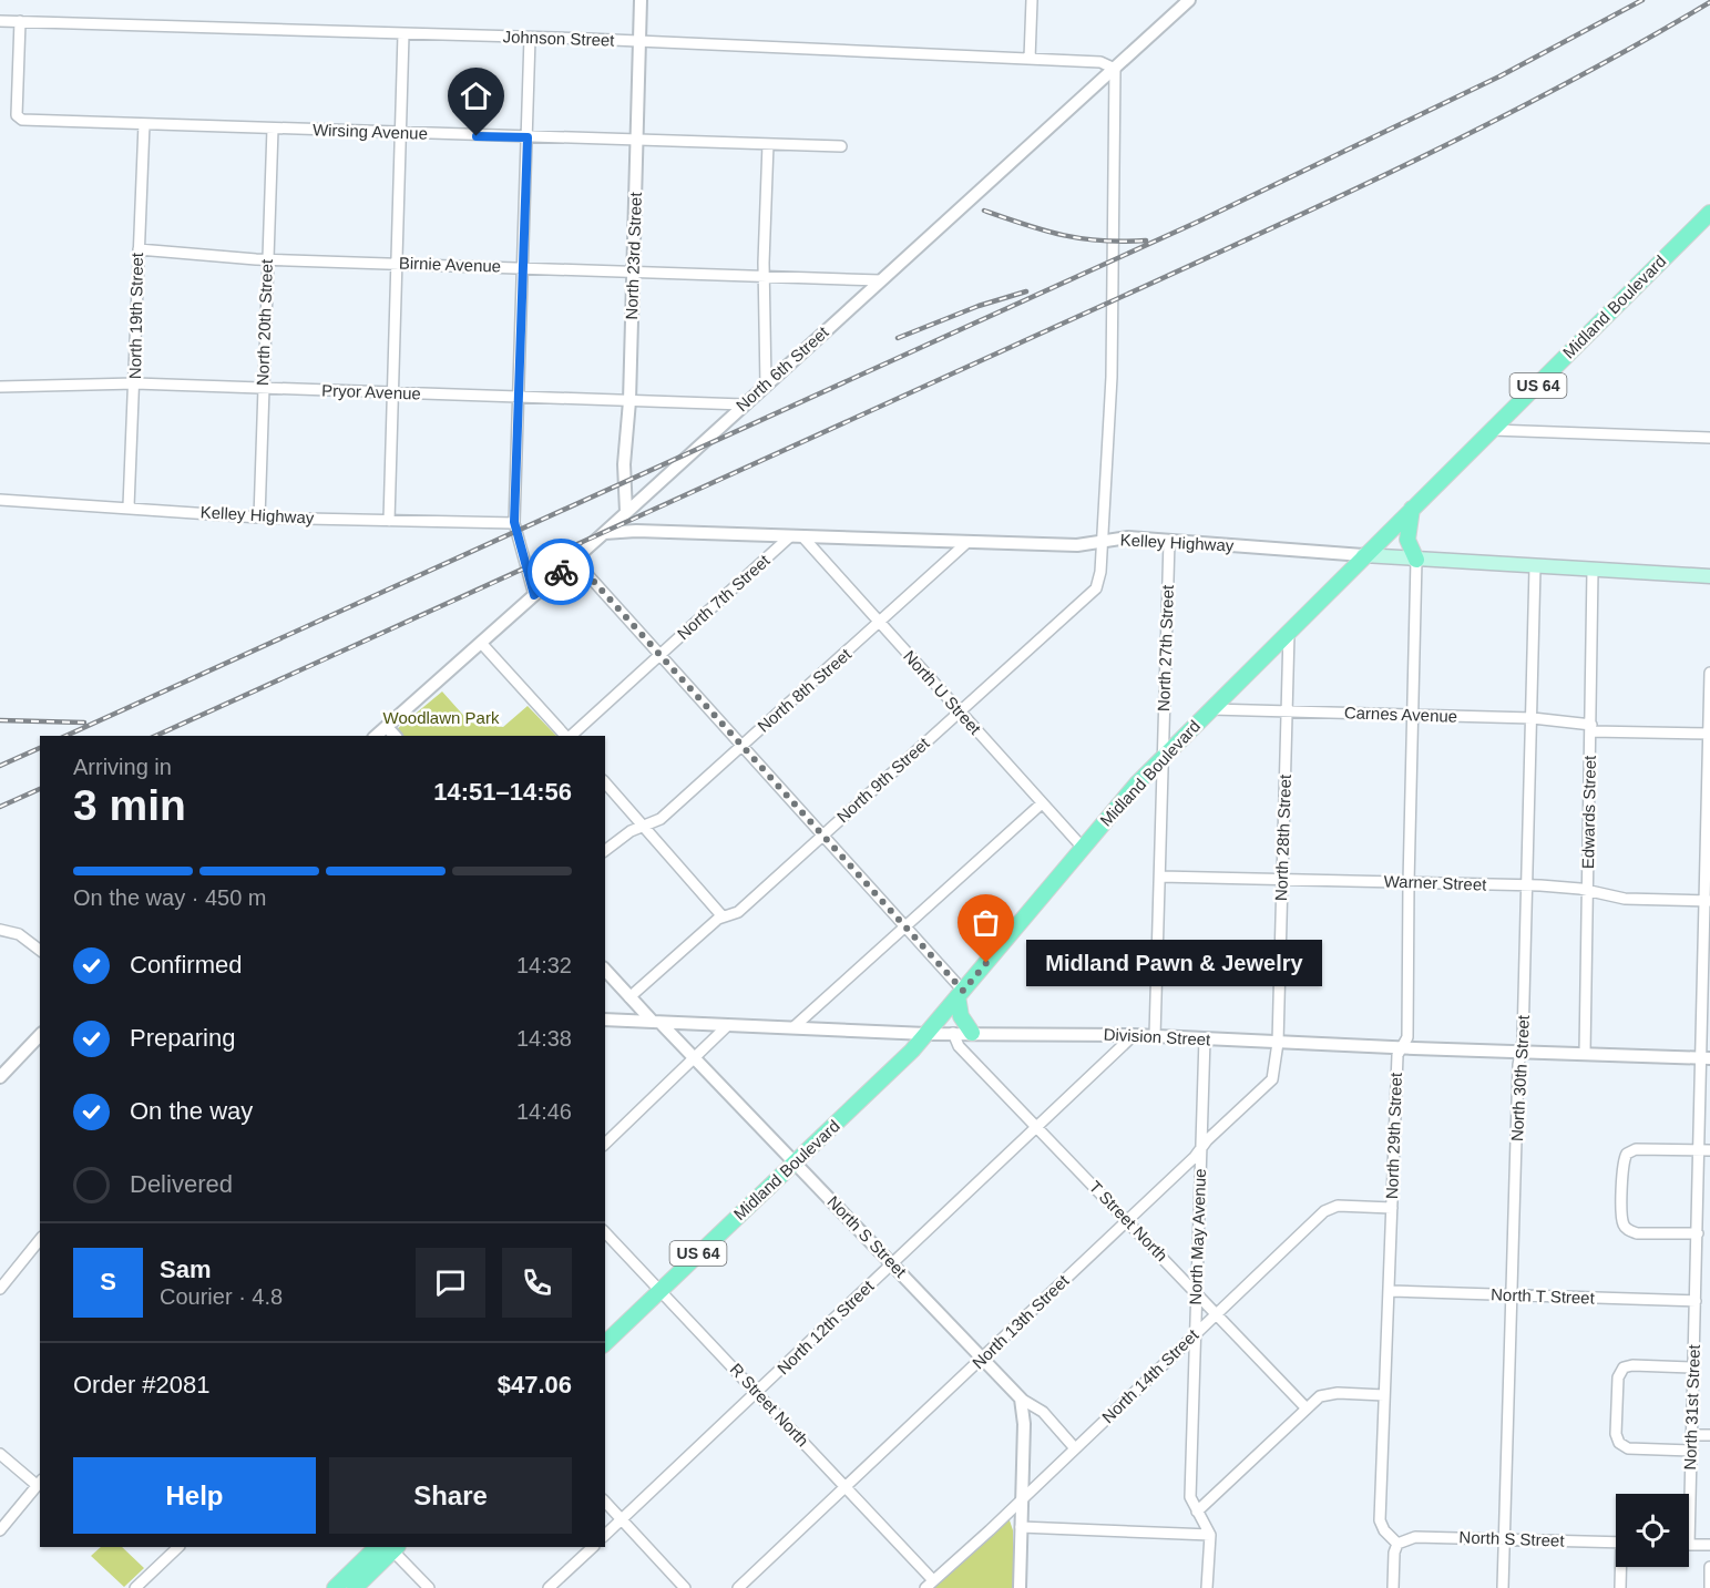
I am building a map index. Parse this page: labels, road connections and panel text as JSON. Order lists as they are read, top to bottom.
{
  "streets": {
    "main road": ["Midland Boulevard", "US 64", "Kelley Highway"],
    "street": [
      "Johnson Street",
      "Wirsing Avenue",
      "North 23rd Street",
      "Birnie Avenue",
      "North 19th Street",
      "North 20th Street",
      "North 6th Street",
      "Pryor Avenue",
      "North 7th Street",
      "North 27th Street",
      "North 8th Street",
      "North U Street",
      "Carnes Avenue",
      "North 9th Street",
      "Edwards Street",
      "North 28th Street",
      "Warner Street",
      "Division Street",
      "North 30th Street",
      "North 29th Street",
      "T Street North",
      "North S Street",
      "North May Avenue",
      "North T Street",
      "North 13th Street",
      "North 12th Street",
      "North 14th Street",
      "R Street North",
      "North 31st Street"
    ]
  },
  "crossings": [
    ["Johnson Street", "Wirsing Avenue"],
    ["Johnson Street", "North 23rd Street"],
    ["Johnson Street", "North 6th Street"],
    ["Wirsing Avenue", "North 23rd Street"],
    ["Wirsing Avenue", "North 19th Street"],
    ["Wirsing Avenue", "North 20th Street"],
    ["North 23rd Street", "Birnie Avenue"],
    ["North 23rd Street", "North 6th Street"],
    ["North 23rd Street", "Pryor Avenue"],
    ["Birnie Avenue", "North 19th Street"],
    ["Birnie Avenue", "North 20th Street"],
    ["Birnie Avenue", "North 6th Street"],
    ["Midland Boulevard", "Kelley Highway"],
    ["Midland Boulevard", "North 27th Street"],
    ["Midland Boulevard", "North U Street"],
    ["Midland Boulevard", "Carnes Avenue"],
    ["Midland Boulevard", "North 28th Street"],
    ["Midland Boulevard", "Division Street"],
    ["Midland Boulevard", "North S Street"],
    ["Midland Boulevard", "R Street North"],
    ["North 19th Street", "Pryor Avenue"],
    ["North 19th Street", "Kelley Highway"],
    ["North 20th Street", "Pryor Avenue"],
    ["North 20th Street", "Kelley Highway"],
    ["North 6th Street", "Pryor Avenue"],
    ["North 6th Street", "Kelley Highway"],
    ["Kelley Highway", "North 7th Street"],
    ["Kelley Highway", "North 27th Street"],
    ["Kelley Highway", "North 8th Street"],
    ["Kelley Highway", "North U Street"],
    ["Kelley Highway", "North 9th Street"],
    ["Kelley Highway", "Edwards Street"],
    ["Kelley Highway", "North 30th Street"],
    ["Kelley Highway", "North 29th Street"],
    ["North 7th Street", "North U Street"],
    ["North 27th Street", "Warner Street"],
    ["North 27th Street", "Division Street"],
    ["North 8th Street", "North U Street"],
    ["North U Street", "North 9th Street"],
    ["Carnes Avenue", "Edwards Street"],
    ["Carnes Avenue", "North 28th Street"],
    ["Carnes Avenue", "North 30th Street"],
    ["Carnes Avenue", "North 29th Street"],
    ["Carnes Avenue", "North 31st Street"],
    ["North 9th Street", "North S Street"],
    ["Edwards Street", "Warner Street"],
    ["Edwards Street", "Division Street"],
    ["North 28th Street", "Warner Street"],
    ["North 28th Street", "Division Street"],
    ["North 28th Street", "North 13th Street"],
    ["Warner Street", "North 30th Street"],
    ["Warner Street", "North 29th Street"],
    ["Warner Street", "North 31st Street"],
    ["Division Street", "North 30th Street"],
    ["Division Street", "North 29th Street"],
    ["Division Street", "T Street North"],
    ["Division Street", "North S Street"],
    ["Division Street", "North May Avenue"],
    ["Division Street", "North 13th Street"],
    ["Division Street", "North 12th Street"],
    ["Division Street", "North 31st Street"],
    ["North 30th Street", "North S Street"],
    ["North 30th Street", "North T Street"],
    ["North 29th Street", "North S Street"],
    ["North 29th Street", "North T Street"],
    ["North 29th Street", "North 14th Street"],
    ["T Street North", "North May Avenue"],
    ["T Street North", "North 13th Street"],
    ["T Street North", "North 12th Street"],
    ["T Street North", "North 14th Street"],
    ["North S Street", "North 13th Street"],
    ["North S Street", "North 12th Street"],
    ["North S Street", "North 14th Street"],
    ["North May Avenue", "North 13th Street"],
    ["North May Avenue", "North 14th Street"],
    ["North T Street", "North 31st Street"],
    ["North 13th Street", "R Street North"],
    ["North 12th Street", "R Street North"],
    ["North 14th Street", "R Street North"]
  ],
  "parks": ["Woodlawn Park"],
  "places": ["Midland Pawn & Jewelry"],
  "page": {
    "heading": ["3 min", "Arriving in", "14:51–14:56"],
    "panel": [
      "Sam",
      "Courier · 4.8",
      "Order #2081",
      "$47.06"
    ],
    "bar": "On the way · 450 m",
    "list": [
      ["Confirmed", "14:32"],
      ["Preparing", "14:38"],
      ["On the way", "14:46"],
      "Delivered"
    ],
    "bubble": "Midland Pawn & Jewelry",
    "round": "S",
    "buttons": ["Help", "Share"]
  }
}
